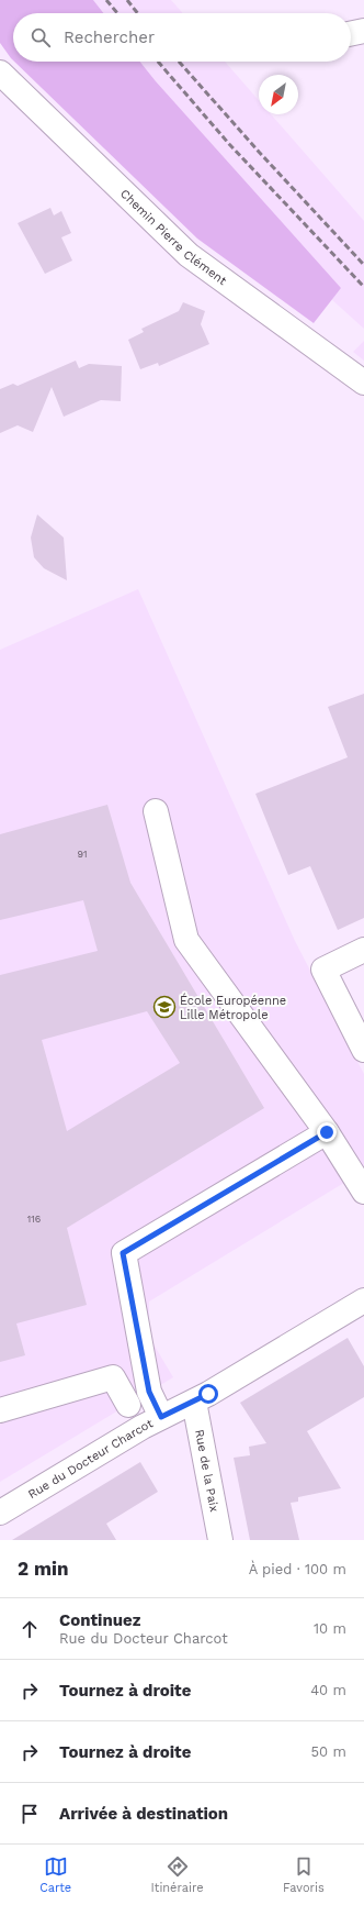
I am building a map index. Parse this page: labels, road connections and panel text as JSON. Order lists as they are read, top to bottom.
{
  "streets": {
    "street": ["Chemin Pierre Clément", "Rue du Docteur Charcot", "Rue de la Paix"]
  },
  "crossings": [
    ["Rue du Docteur Charcot", "Rue de la Paix"]
  ],
  "places": {
    "school or university": ["École Européenne Lille Métropole"]
  },
  "house_numbers": ["91", "116"],
  "north": "bottom left",
  "page": {
    "search": "Rechercher",
    "heading": ["2 min", "À pied · 100 m"],
    "list": [
      ["Continuez", "Rue du Docteur Charcot", "10 m"],
      ["Tournez à droite", "40 m"],
      ["Tournez à droite", "50 m"],
      "Arrivée à destination"
    ],
    "nav": ["Carte", "Itinéraire", "Favoris"]
  }
}
